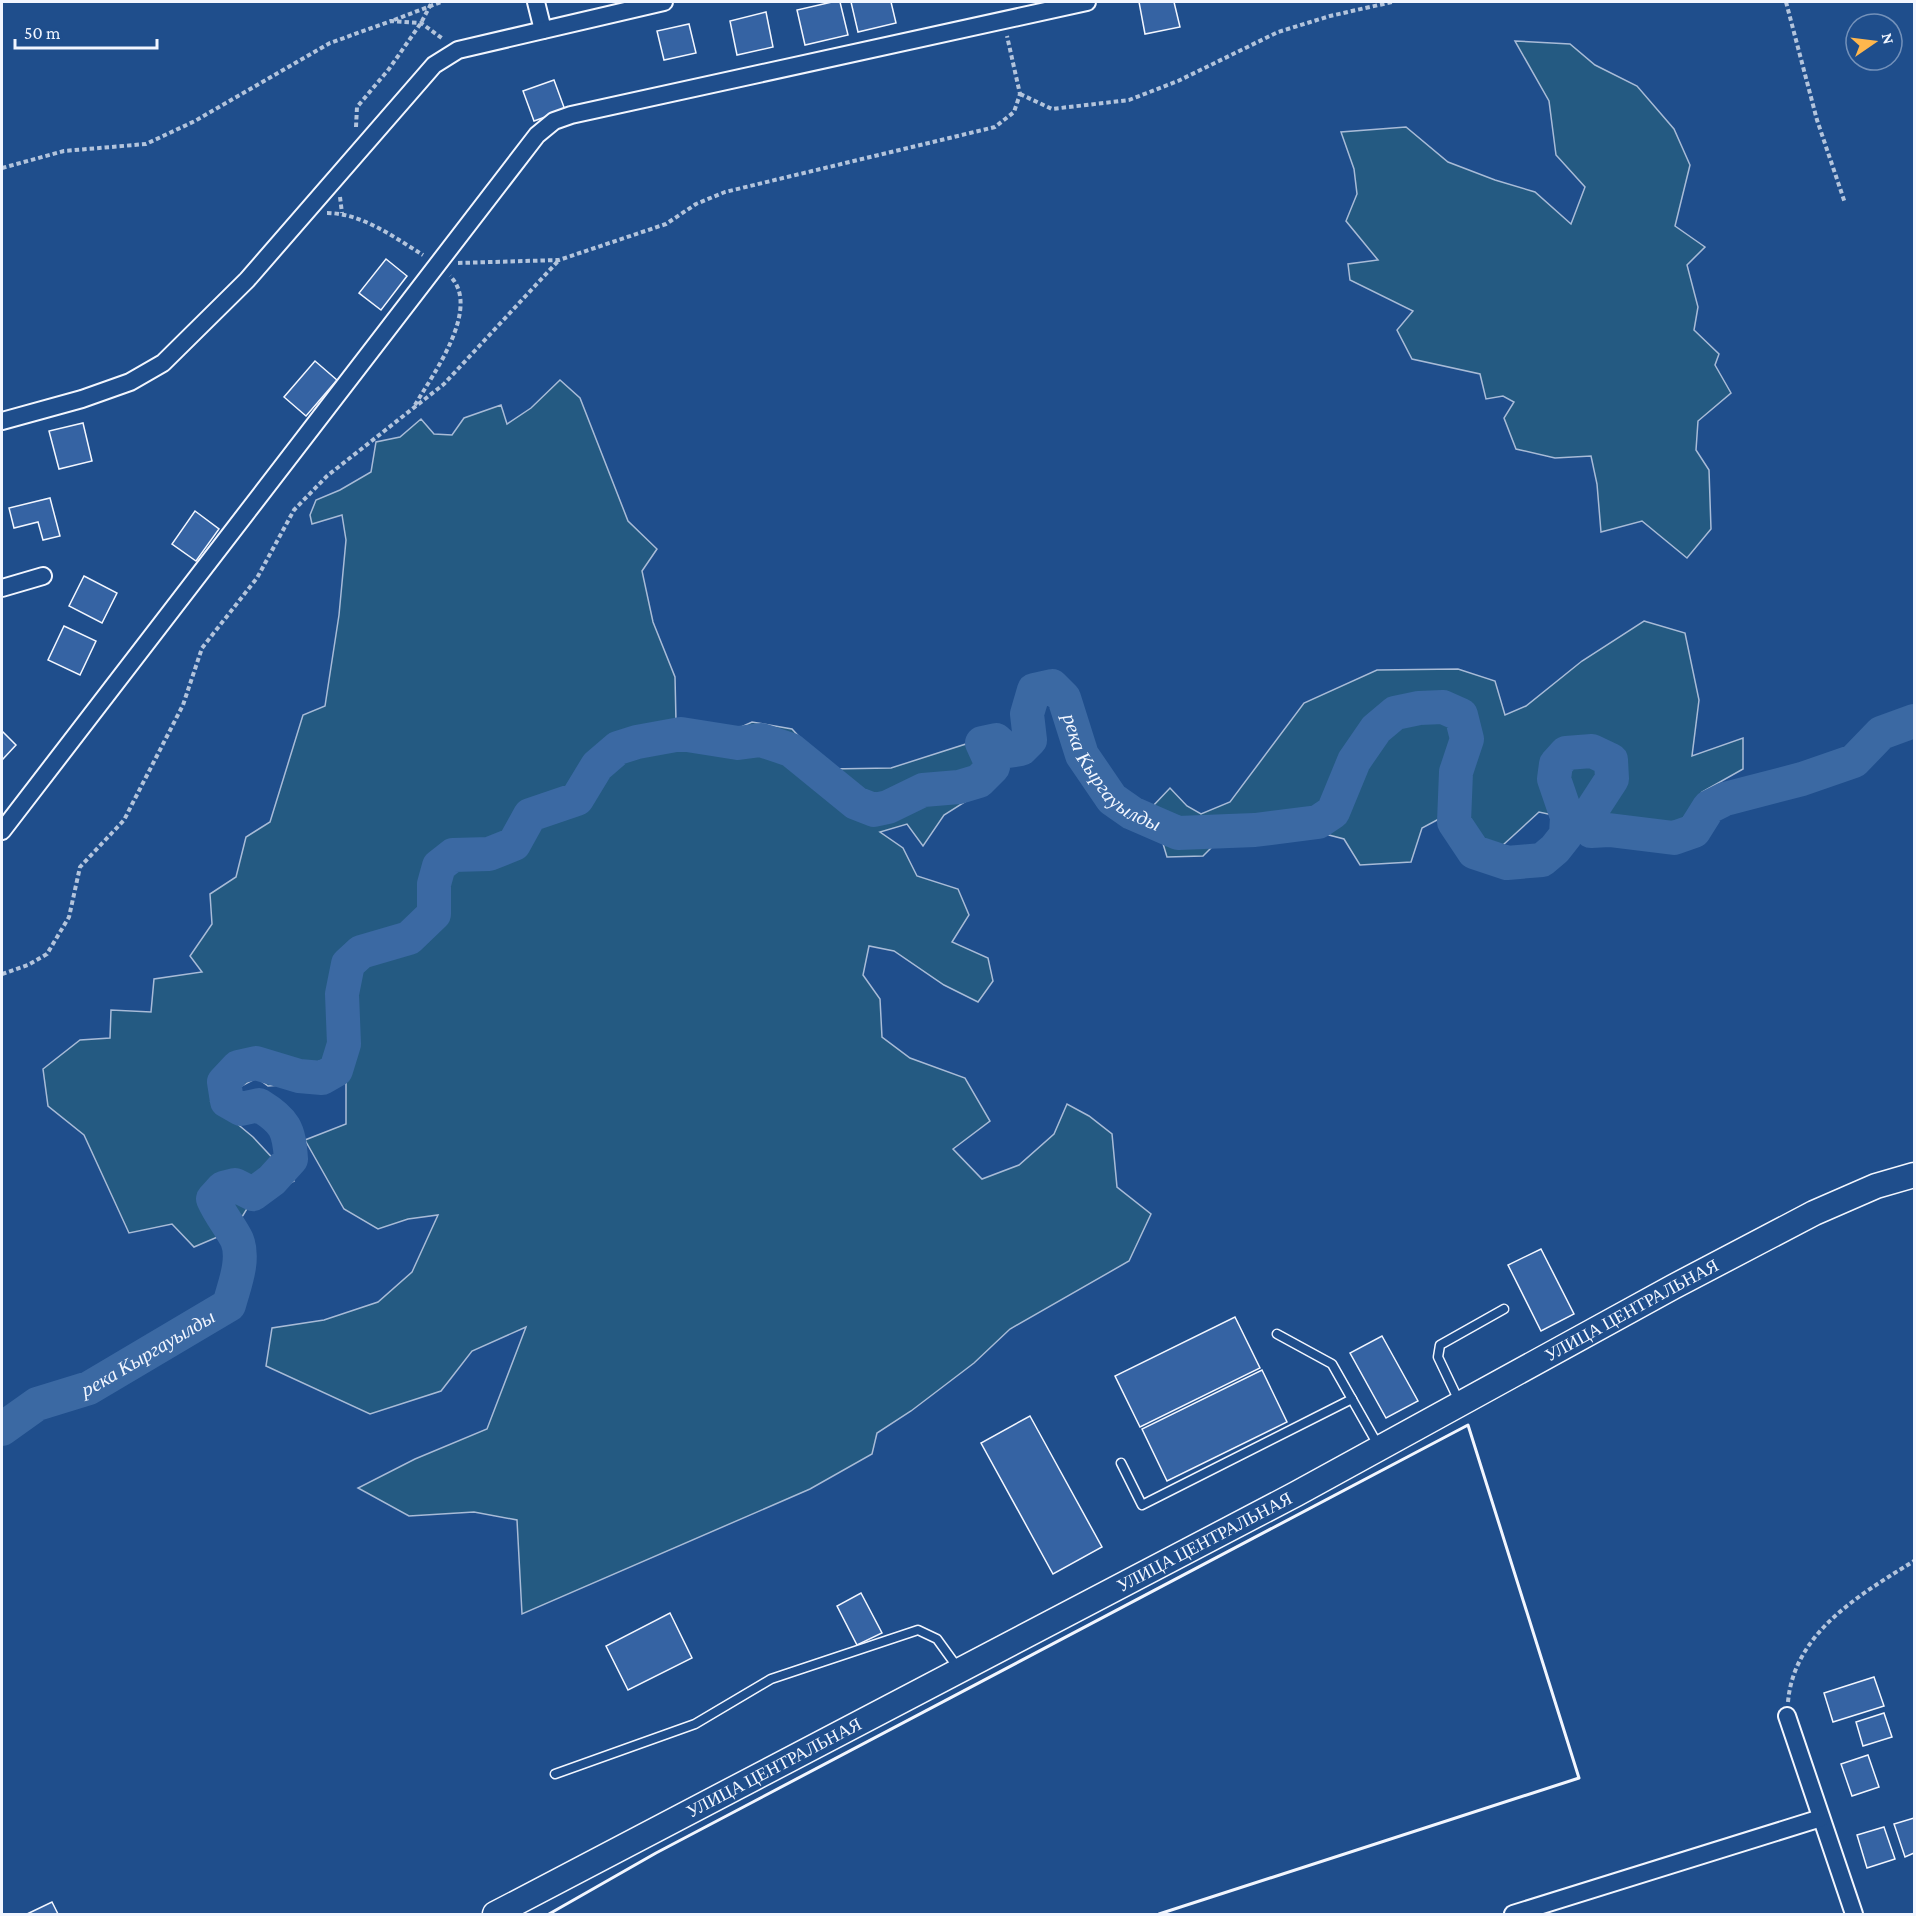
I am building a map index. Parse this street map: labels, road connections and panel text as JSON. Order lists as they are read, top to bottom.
{
  "streets": {
    "main road": ["УЛИЦА ЦЕНТРАЛЬНАЯ"]
  },
  "water": ["река Кыргауылды"],
  "scale_bar": "50 m",
  "north": "right"
}
